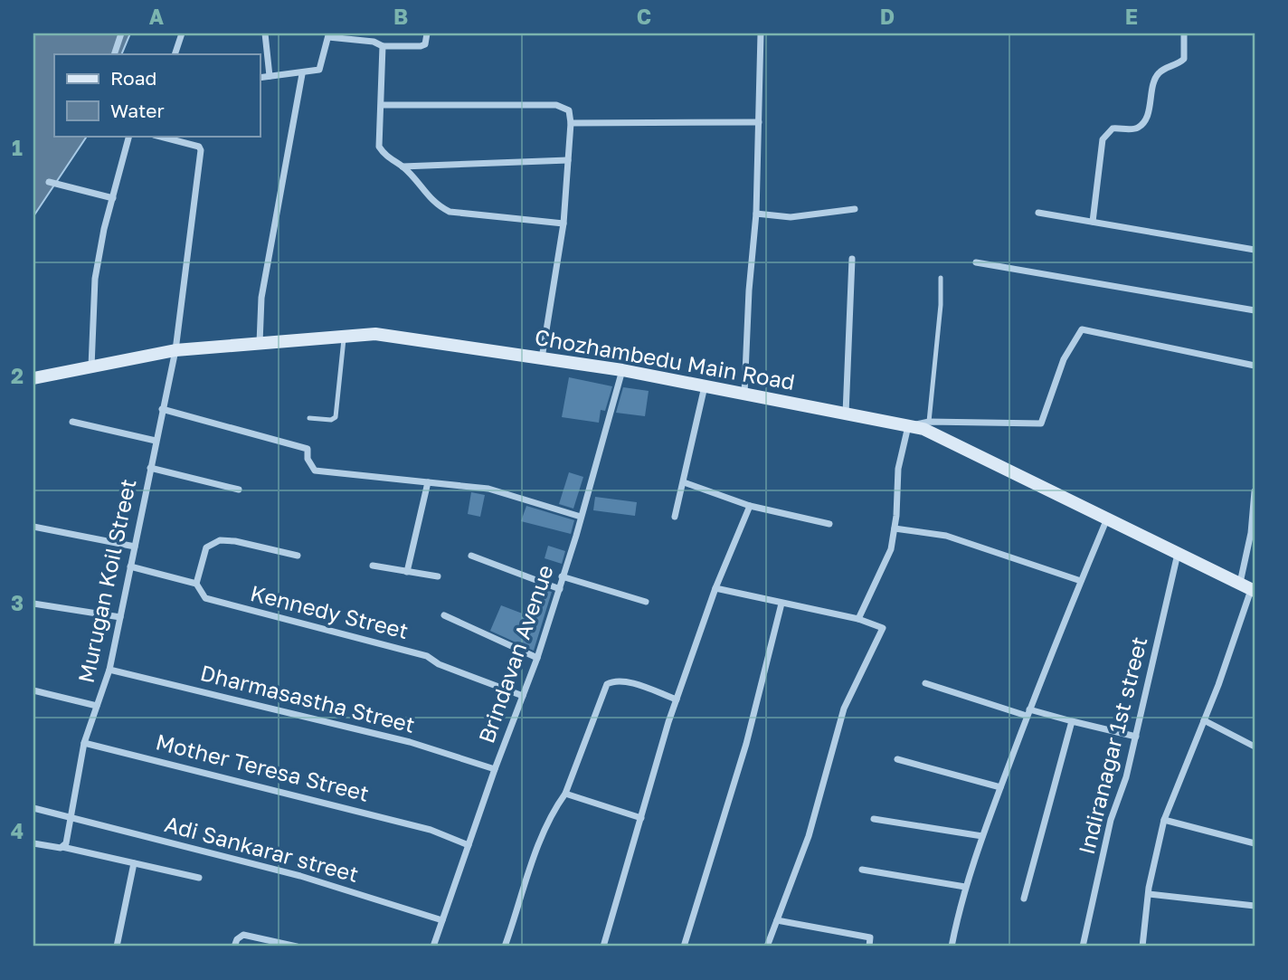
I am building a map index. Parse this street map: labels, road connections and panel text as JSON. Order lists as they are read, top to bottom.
{
  "streets": {
    "street": [
      "Chozhambedu Main Road",
      "Murugan Koil Street",
      "Kennedy Street",
      "Brindavan Avenue",
      "Dharmasastha Street",
      "Indiranagar 1st street",
      "Mother Teresa Street",
      "Adi Sankarar street"
    ]
  },
  "crossings": [
    ["Chozhambedu Main Road", "Murugan Koil Street"],
    ["Chozhambedu Main Road", "Brindavan Avenue"],
    ["Chozhambedu Main Road", "Indiranagar 1st street"],
    ["Murugan Koil Street", "Kennedy Street"],
    ["Murugan Koil Street", "Dharmasastha Street"],
    ["Murugan Koil Street", "Mother Teresa Street"],
    ["Murugan Koil Street", "Adi Sankarar street"],
    ["Kennedy Street", "Brindavan Avenue"],
    ["Brindavan Avenue", "Dharmasastha Street"],
    ["Brindavan Avenue", "Mother Teresa Street"],
    ["Brindavan Avenue", "Adi Sankarar street"]
  ],
  "legend": ["Road", "Water"],
  "grid": {
    "columns": [
      "A",
      "B",
      "C",
      "D",
      "E"
    ],
    "rows": [
      "1",
      "2",
      "3",
      "4"
    ]
  }
}
